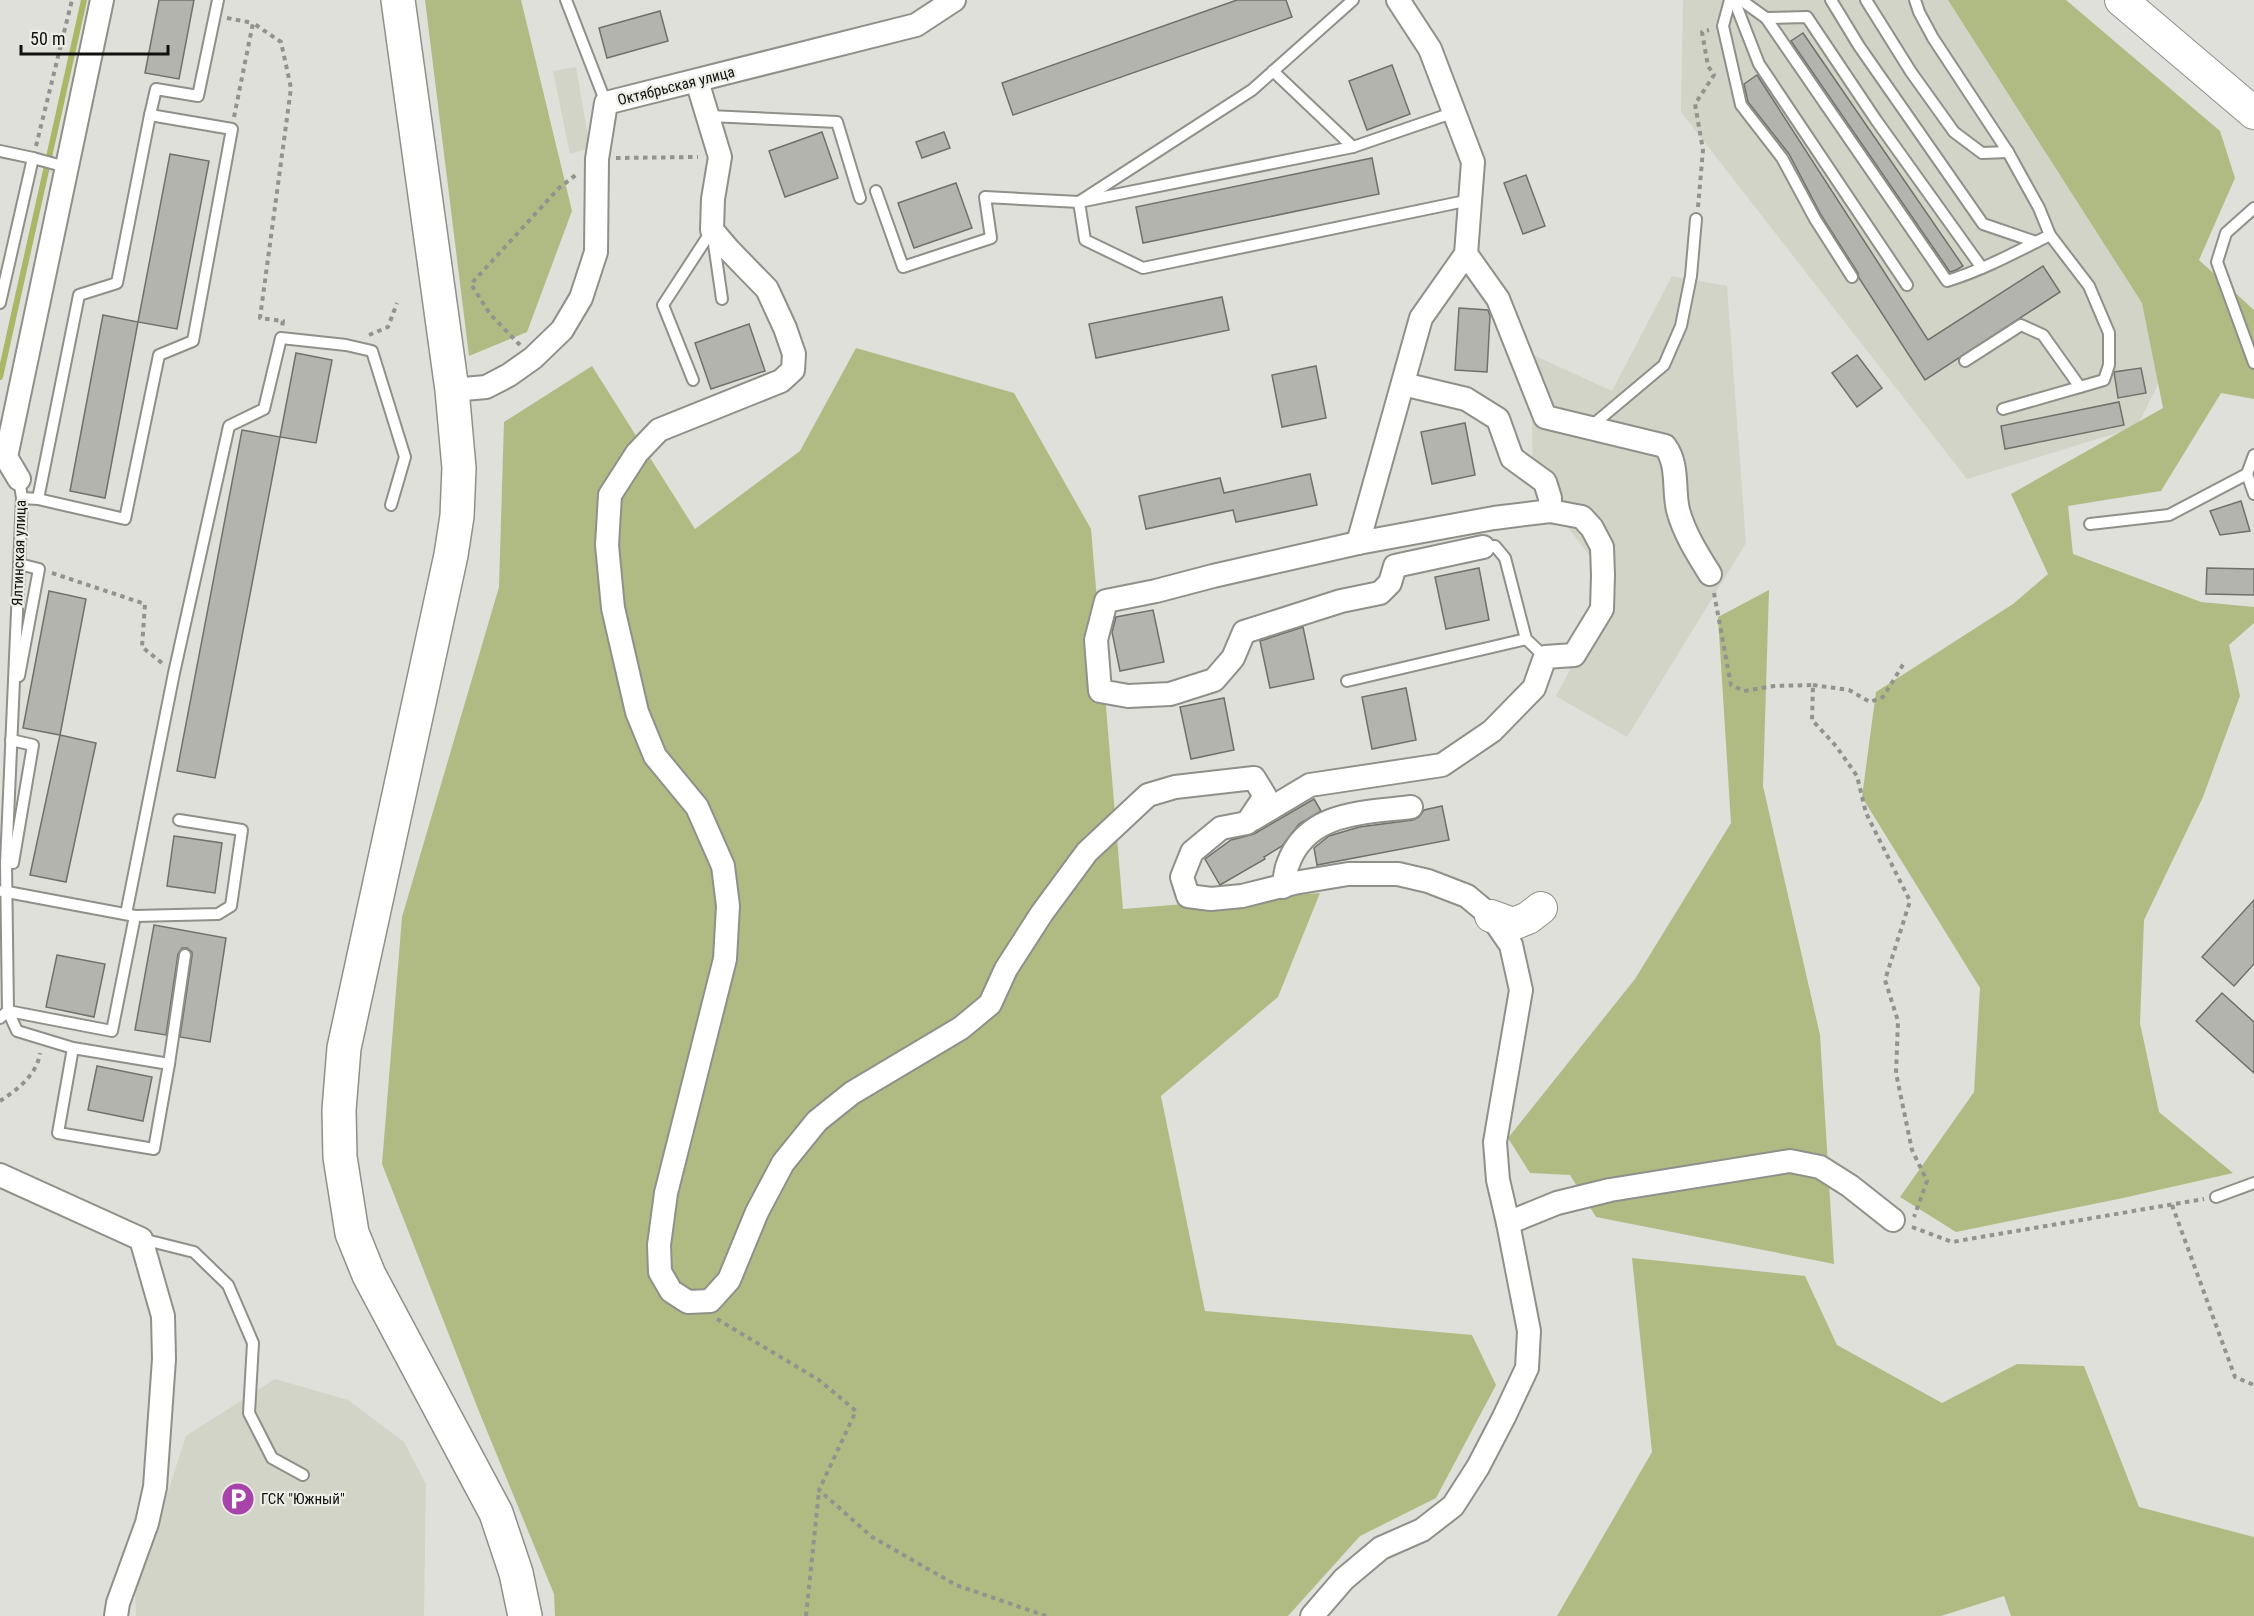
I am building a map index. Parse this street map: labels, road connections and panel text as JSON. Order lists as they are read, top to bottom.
{
  "streets": {
    "street": ["Октябрьская улица", "Ялтинская улица"]
  },
  "places": {
    "parking": ["ГСК \"Южный\""]
  },
  "scale_bar": "50 m"
}
